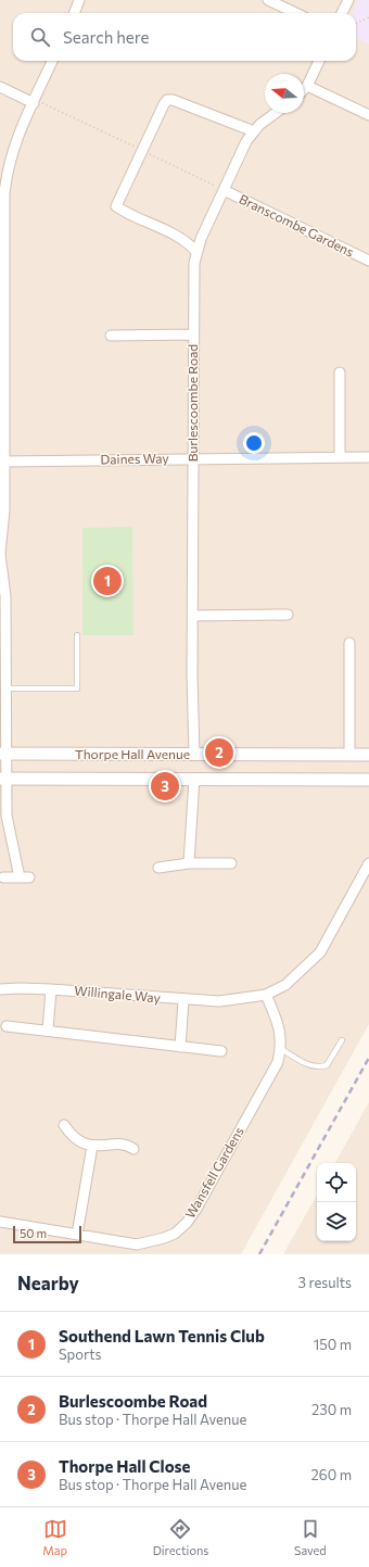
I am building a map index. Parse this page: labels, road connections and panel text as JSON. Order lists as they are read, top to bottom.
{
  "streets": {
    "street": [
      "Branscombe Gardens",
      "Burlescoombe Road",
      "Daines Way",
      "Thorpe Hall Avenue",
      "Willingale Way",
      "Wansfell Gardens"
    ]
  },
  "crossings": [
    ["Branscombe Gardens", "Burlescoombe Road"],
    ["Burlescoombe Road", "Daines Way"],
    ["Burlescoombe Road", "Thorpe Hall Avenue"],
    ["Willingale Way", "Wansfell Gardens"]
  ],
  "scale_bar": "50 m",
  "north": "left",
  "page": {
    "search": "Search here",
    "pins": ["1", "2", "3"],
    "scale": "50 m",
    "heading": ["Nearby", "3 results"],
    "list": [
      {
        "mark": "1",
        "name": "Southend Lawn Tennis Club",
        "note": "Sports",
        "value": "150 m"
      },
      {
        "mark": "2",
        "name": "Burlescoombe Road",
        "note": "Bus stop · Thorpe Hall Avenue",
        "value": "230 m"
      },
      {
        "mark": "3",
        "name": "Thorpe Hall Close",
        "note": "Bus stop · Thorpe Hall Avenue",
        "value": "260 m"
      }
    ],
    "nav": ["Map", "Directions", "Saved"]
  }
}
